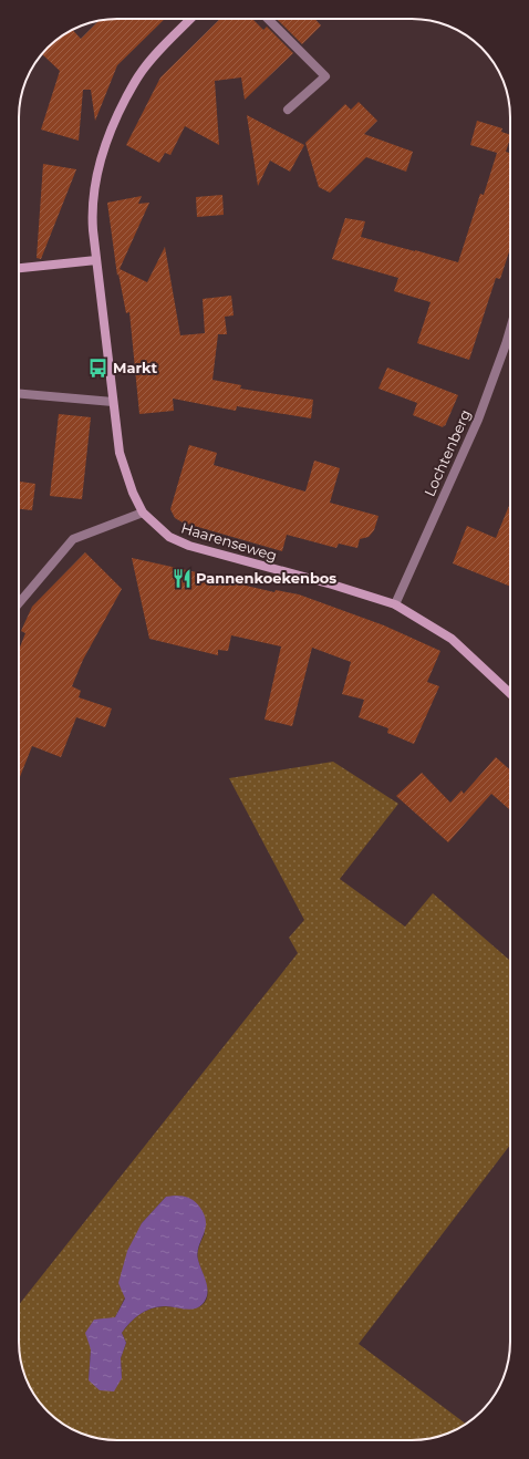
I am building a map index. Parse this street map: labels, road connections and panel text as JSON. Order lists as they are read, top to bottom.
{
  "streets": {
    "street": ["Lochtenberg", "Haarenseweg"]
  },
  "crossings": [
    ["Lochtenberg", "Haarenseweg"]
  ],
  "places": {
    "bus stop": ["Markt"],
    "restaurant": ["Pannenkoekenbos"]
  }
}
